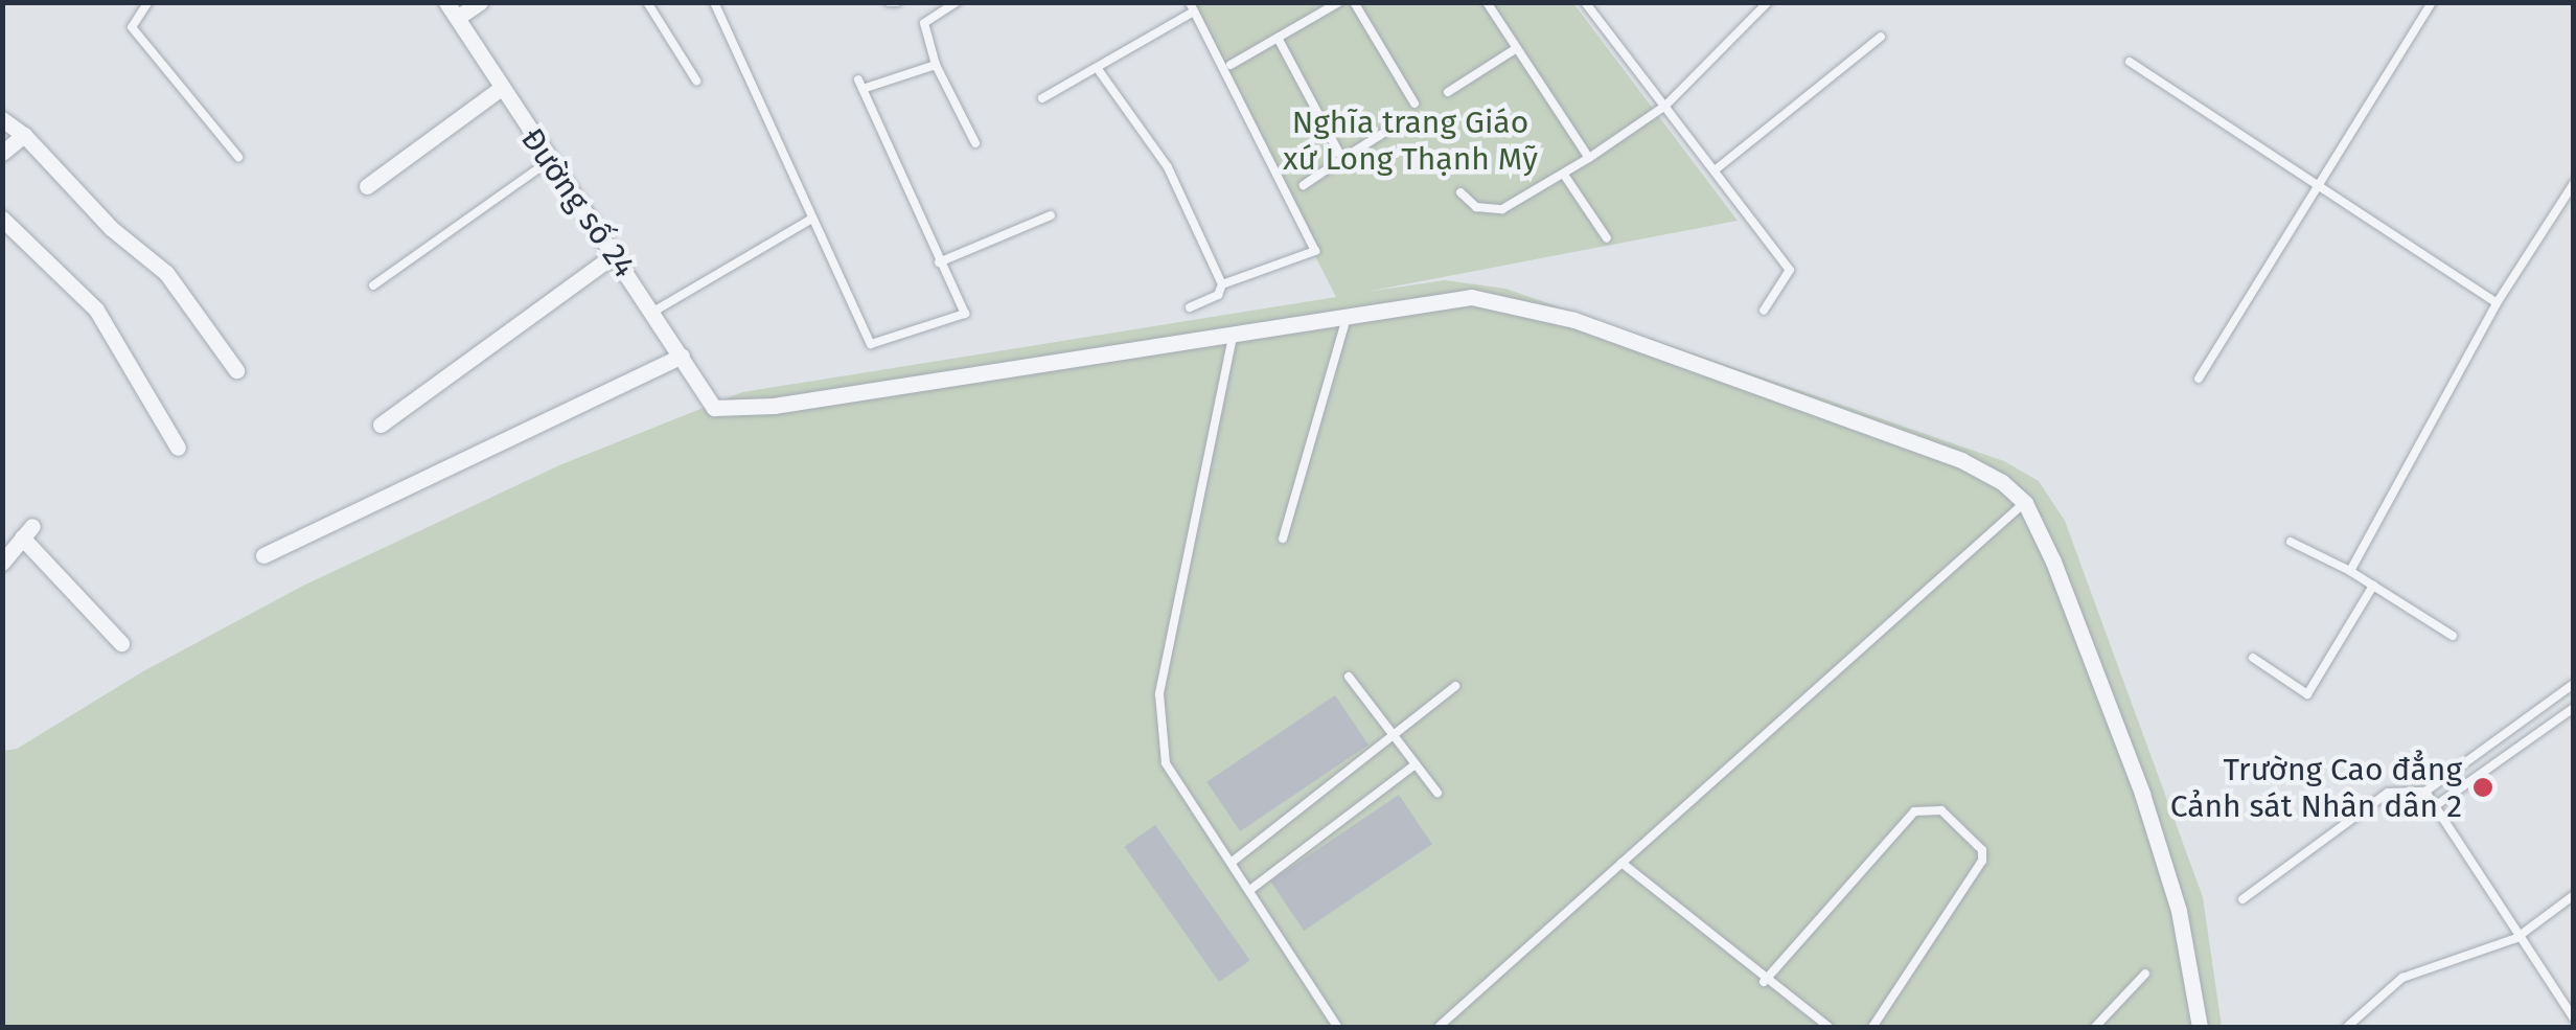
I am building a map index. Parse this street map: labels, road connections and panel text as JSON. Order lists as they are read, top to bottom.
{
  "streets": {
    "street": ["Đường số 24"]
  },
  "parks": ["Nghĩa trang Giáo xứ Long Thạnh Mỹ"],
  "places": ["Trường Cao đẳng Cảnh sát Nhân dân 2"]
}
